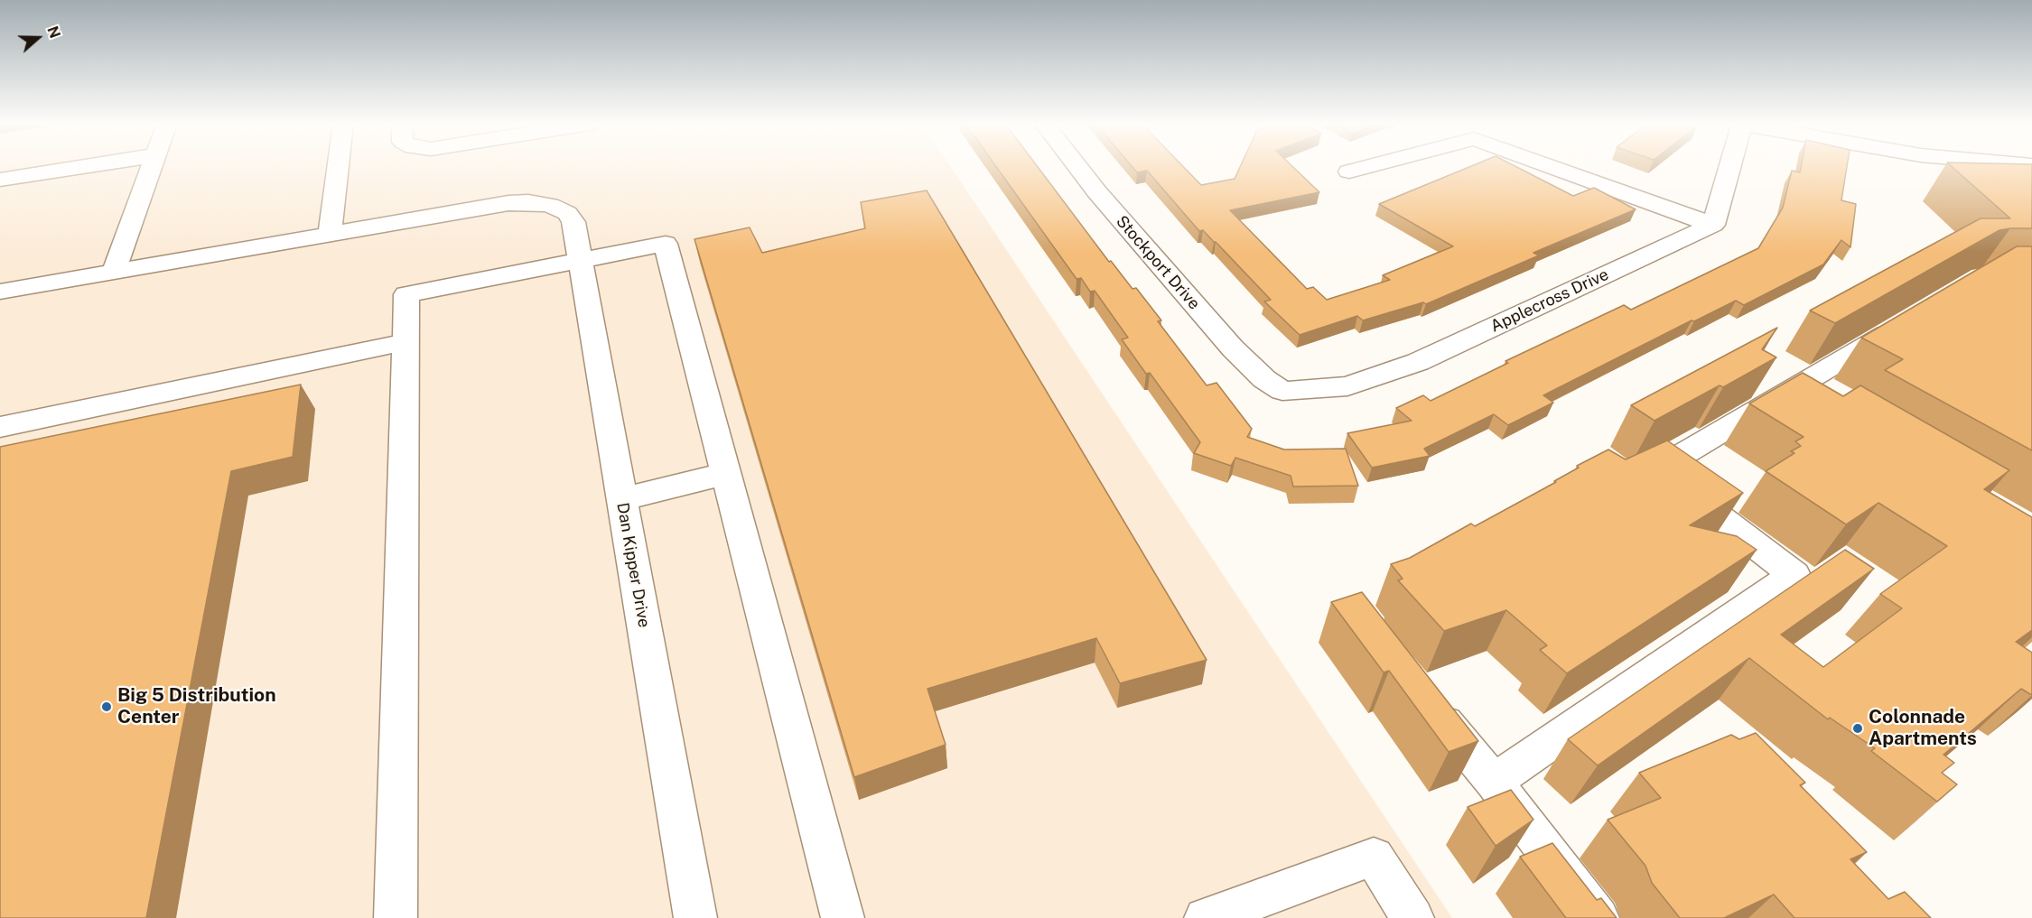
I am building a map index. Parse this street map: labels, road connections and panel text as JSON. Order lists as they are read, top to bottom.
{
  "streets": {
    "street": ["Stockport Drive", "Applecross Drive", "Dan Kipper Drive"]
  },
  "crossings": [
    ["Stockport Drive", "Applecross Drive"]
  ],
  "places": ["Big 5 Distribution Center", "Colonnade Apartments"],
  "north": "right"
}
